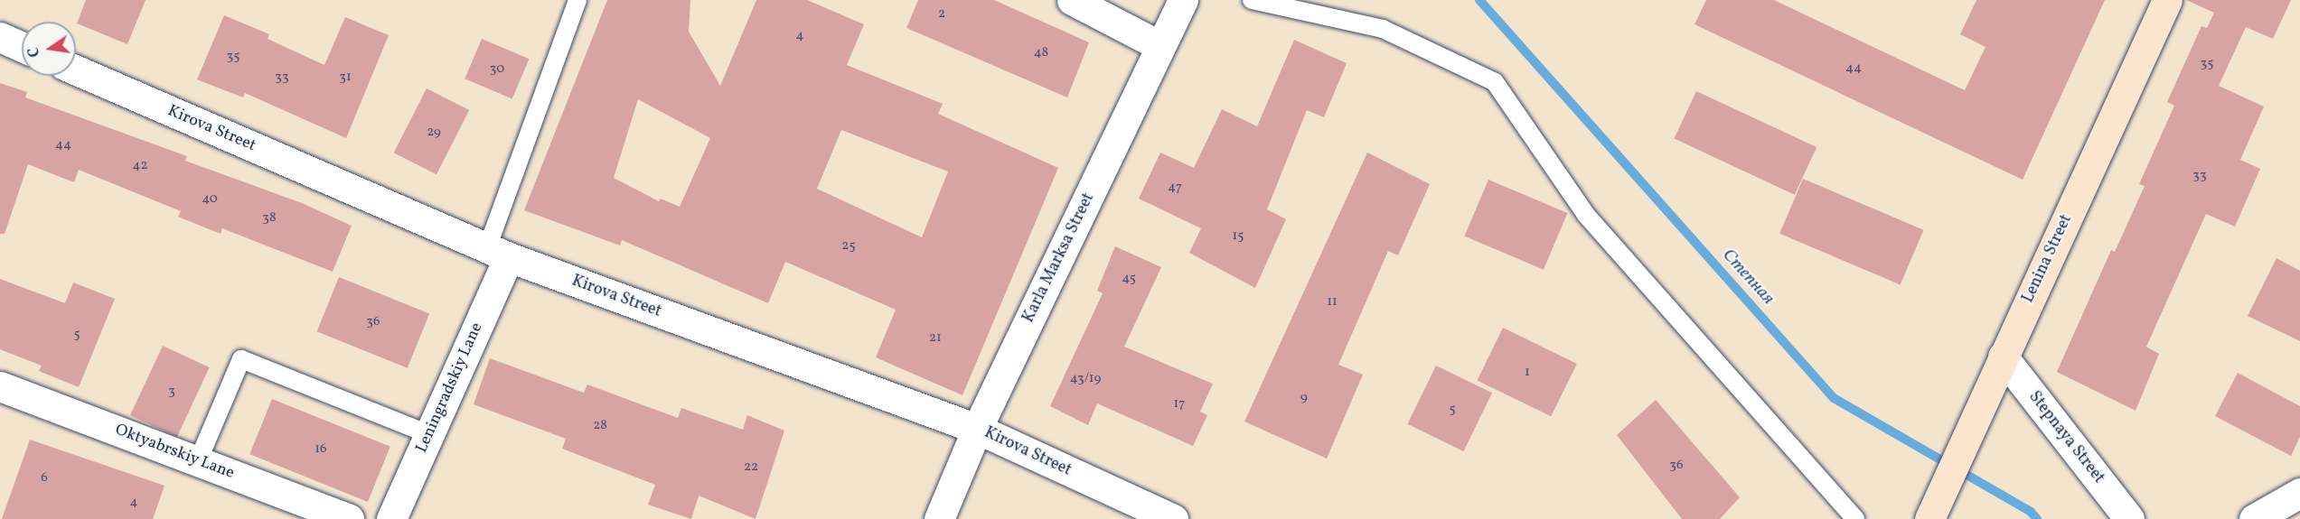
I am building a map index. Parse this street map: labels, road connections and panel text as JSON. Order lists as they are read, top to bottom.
{
  "streets": {
    "main road": ["Lenina Street"],
    "street": [
      "Kirova Street",
      "Karla Marksa Street",
      "Leningradskiy Lane",
      "Stepnaya Street",
      "Oktyabrskiy Lane"
    ]
  },
  "crossings": [
    ["Kirova Street", "Karla Marksa Street"],
    ["Kirova Street", "Leningradskiy Lane"],
    ["Lenina Street", "Stepnaya Street"]
  ],
  "water": ["Степная"],
  "house_numbers": [
    "2",
    "4",
    "48",
    "35",
    "35",
    "44",
    "30",
    "33",
    "31",
    "29",
    "44",
    "42",
    "33",
    "47",
    "40",
    "38",
    "15",
    "25",
    "45",
    "11",
    "36",
    "5",
    "21",
    "1",
    "43/19",
    "3",
    "9",
    "17",
    "5",
    "28",
    "16",
    "36",
    "22",
    "6",
    "4"
  ],
  "north": "left"
}
